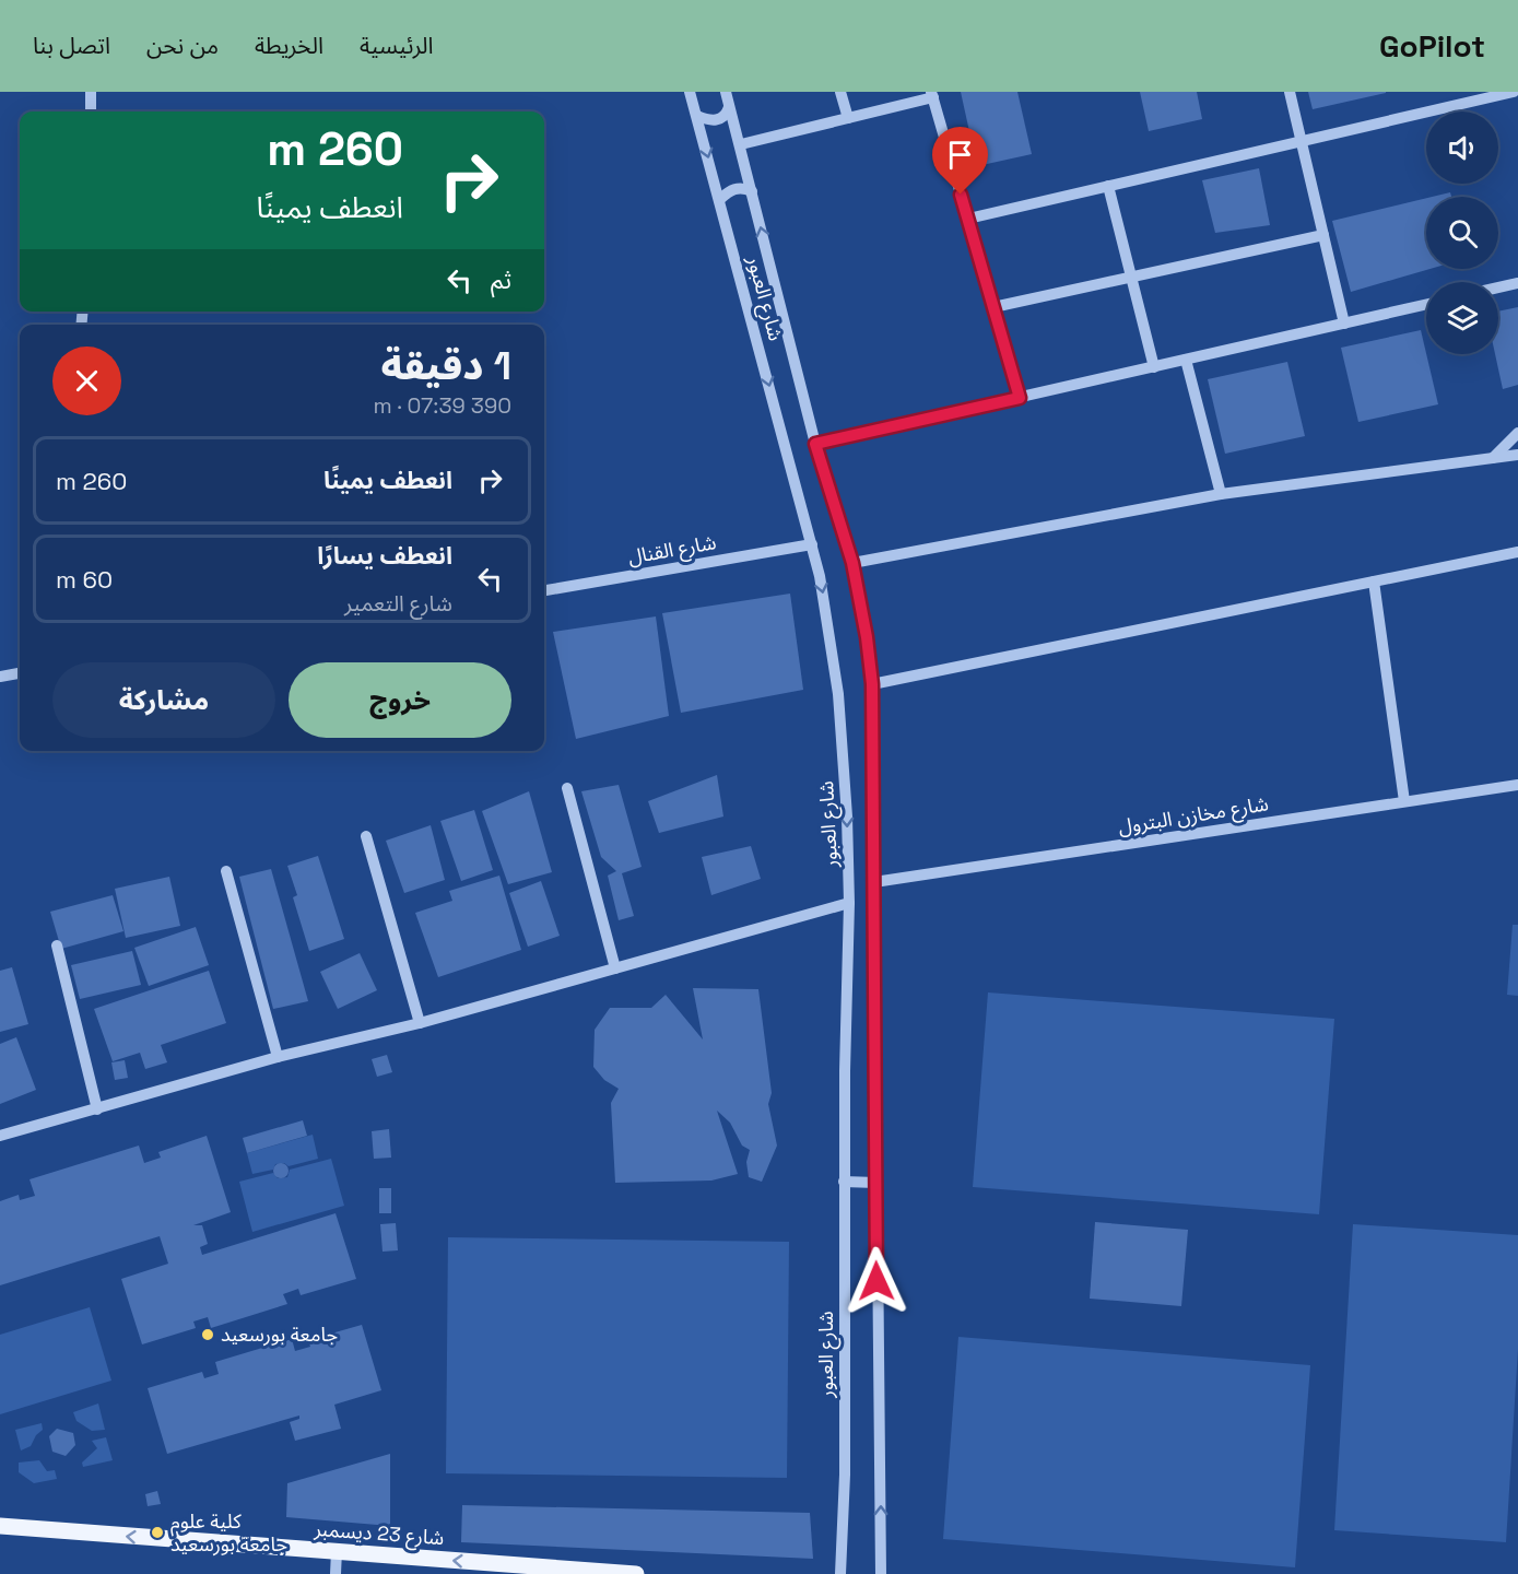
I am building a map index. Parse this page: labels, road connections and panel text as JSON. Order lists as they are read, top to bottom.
{
  "streets": {
    "main road": ["شارع 23 ديسمبر"],
    "street": ["شارع العبور", "شارع القنال", "شارع مخازن البترول"]
  },
  "crossings": [
    ["شارع العبور", "شارع القنال"],
    ["شارع العبور", "شارع مخازن البترول"]
  ],
  "one_way": ["شارع 23 ديسمبر"],
  "places": ["جامعة بورسعيد", "كلية علوم جامعة بورسعيد"],
  "page": {
    "header": "GoPilot",
    "nav": [
      "الرئيسية",
      "الخريطة",
      "من نحن",
      "اتصل بنا"
    ],
    "turn": ["260 m", "انعطف يمينًا"],
    "then": "ثم",
    "heading": ["1 دقيقة", "390 m · 07:39"],
    "list": [
      {
        "name": "انعطف يمينًا",
        "value": "260 m"
      },
      {
        "name": "انعطف يسارًا",
        "note": "شارع التعمير",
        "value": "60 m"
      }
    ],
    "buttons": ["خروج", "مشاركة"]
  }
}
